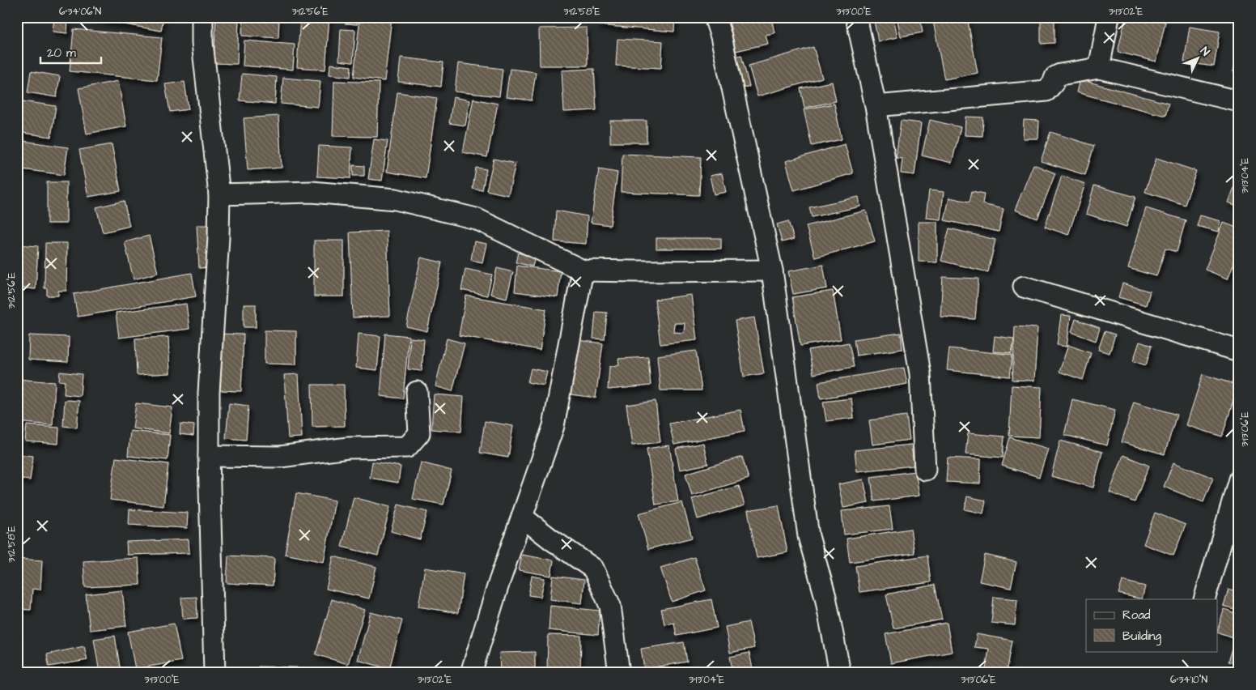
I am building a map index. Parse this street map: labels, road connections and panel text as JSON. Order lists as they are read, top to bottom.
{
  "legend": ["Road", "Building"],
  "scale_bar": "20 m",
  "north": "top right",
  "coordinates": [
    "6°34'06\"N",
    "3°12'56\"E",
    "3°12'58\"E",
    "3°13'00\"E",
    "3°13'02\"E",
    "3°13'04\"E",
    "3°13'06\"E",
    "6°34'10\"N"
  ]
}
